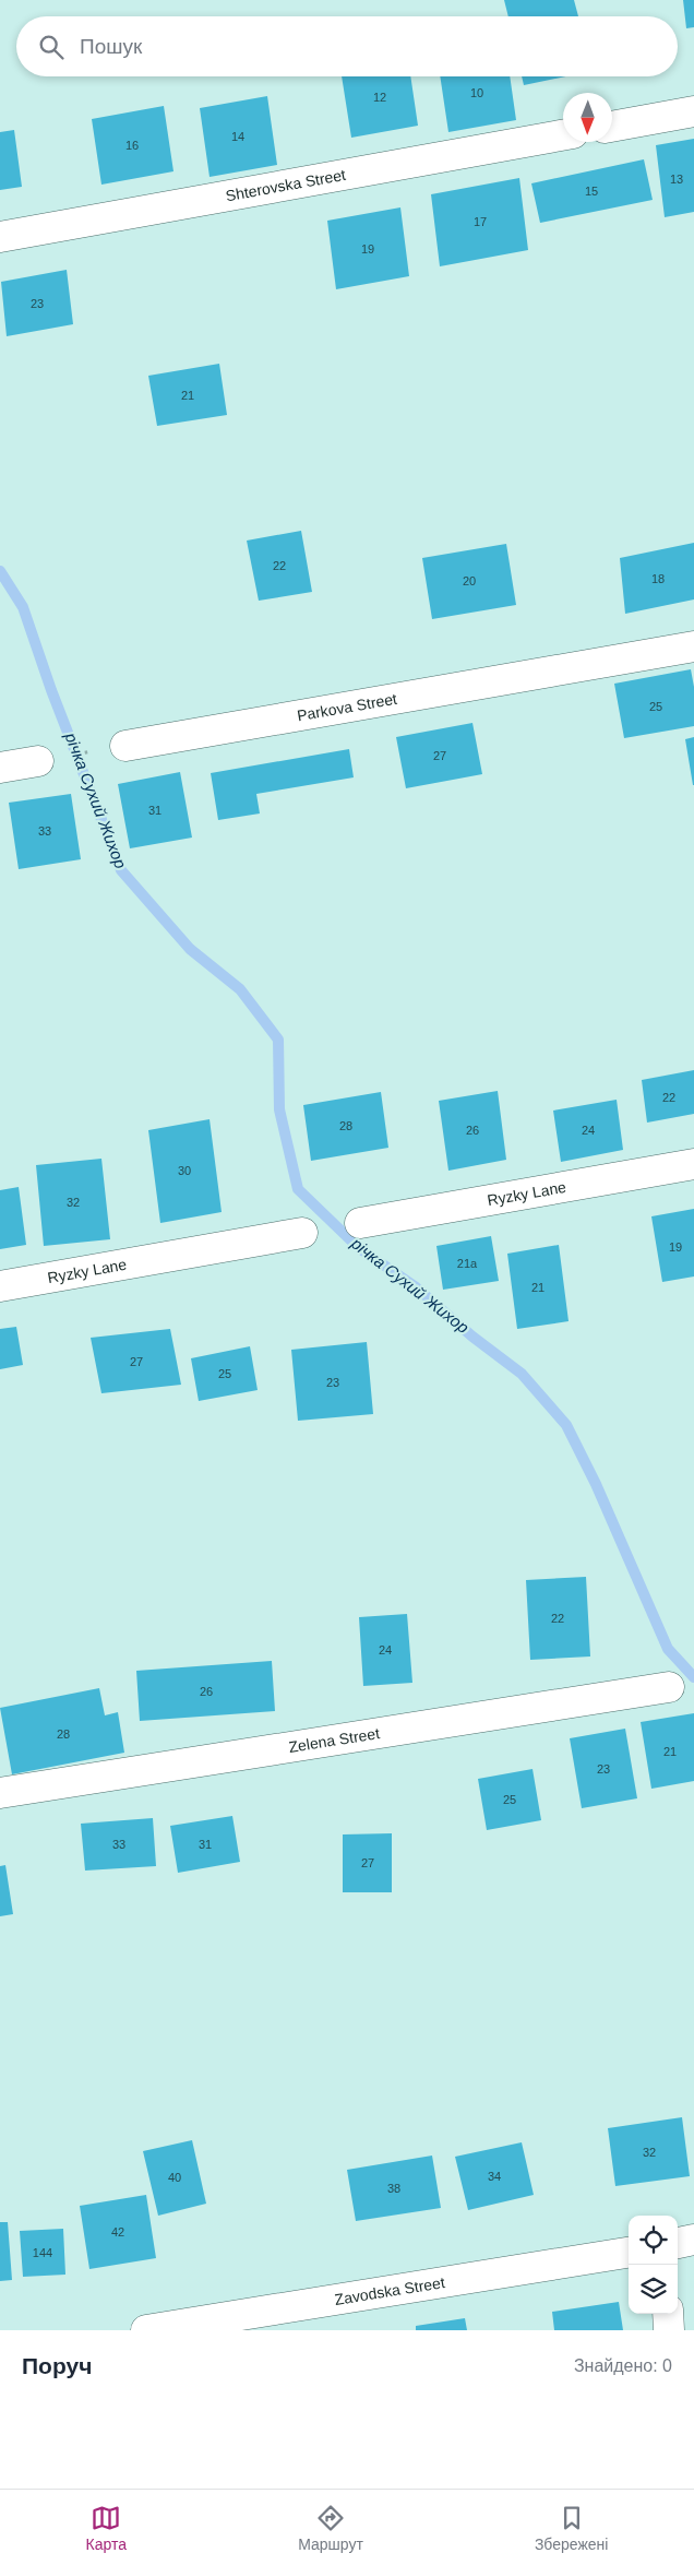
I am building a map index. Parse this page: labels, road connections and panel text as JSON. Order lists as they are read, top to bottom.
{
  "streets": {
    "street": [
      "Shterovska Street",
      "Parkova Street",
      "Ryzky Lane",
      "Zelena Street",
      "Zavodska Street"
    ]
  },
  "water": ["річка Сухий Жихор"],
  "house_numbers": [
    "10",
    "12",
    "14",
    "16",
    "13",
    "15",
    "17",
    "19",
    "23",
    "21",
    "22",
    "18",
    "20",
    "25",
    "27",
    "31",
    "33",
    "22",
    "28",
    "26",
    "24",
    "30",
    "32",
    "19",
    "21а",
    "21",
    "27",
    "25",
    "23",
    "22",
    "24",
    "26",
    "28",
    "21",
    "23",
    "25",
    "33",
    "31",
    "27",
    "32",
    "34",
    "40",
    "38",
    "42",
    "144"
  ],
  "north": "bottom",
  "page": {
    "search": "Пошук",
    "heading": ["Поруч", "Знайдено: 0"],
    "nav": ["Карта", "Маршрут", "Збережені"]
  }
}
